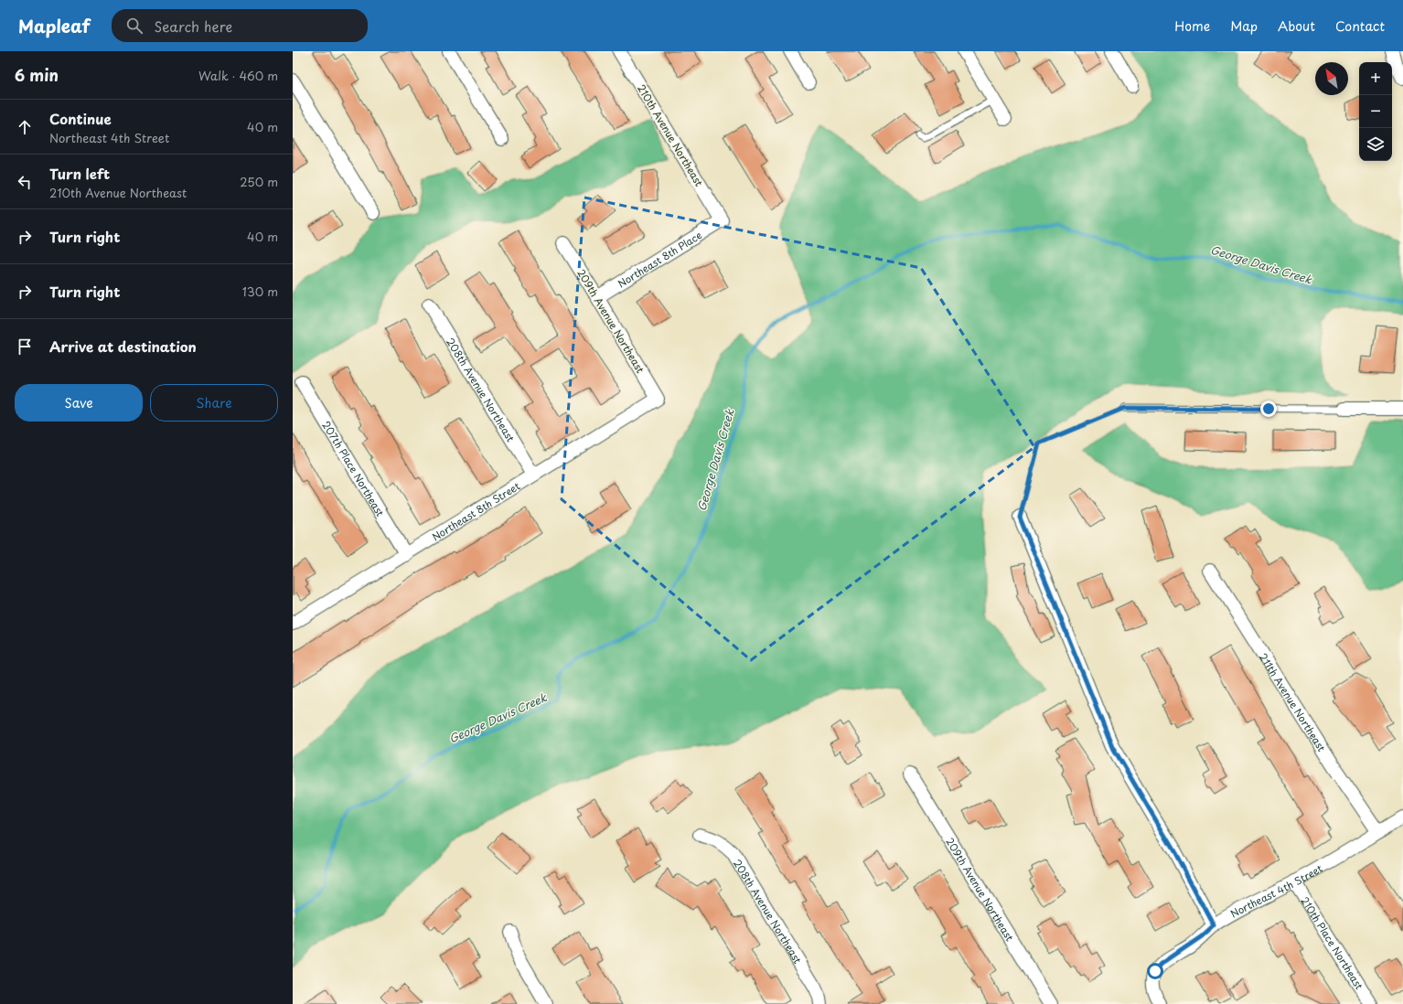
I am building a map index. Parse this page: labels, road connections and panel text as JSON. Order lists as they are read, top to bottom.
{
  "streets": {
    "street": [
      "210th Avenue Northeast",
      "Northeast 8th Place",
      "209th Avenue Northeast",
      "208th Avenue Northeast",
      "207th Place Northeast",
      "Northeast 8th Street",
      "211th Avenue Northeast",
      "Northeast 4th Street",
      "210th Place Northeast"
    ]
  },
  "crossings": [
    ["210th Avenue Northeast", "Northeast 8th Place"],
    ["Northeast 8th Place", "209th Avenue Northeast"],
    ["209th Avenue Northeast", "Northeast 8th Street"],
    ["208th Avenue Northeast", "Northeast 8th Street"],
    ["207th Place Northeast", "Northeast 8th Street"],
    ["211th Avenue Northeast", "Northeast 4th Street"],
    ["Northeast 4th Street", "210th Place Northeast"]
  ],
  "water": ["George Davis Creek"],
  "north": "top left",
  "page": {
    "header": "Mapleaf",
    "search": "Search here",
    "nav": [
      "Home",
      "Map",
      "About",
      "Contact"
    ],
    "heading": ["6 min", "Walk · 460 m"],
    "map_buttons": ["+", "−"],
    "list": [
      ["Continue", "Northeast 4th Street", "40 m"],
      ["Turn left", "210th Avenue Northeast", "250 m"],
      ["Turn right", "40 m"],
      ["Turn right", "130 m"],
      "Arrive at destination"
    ],
    "buttons": ["Save", "Share"]
  }
}
